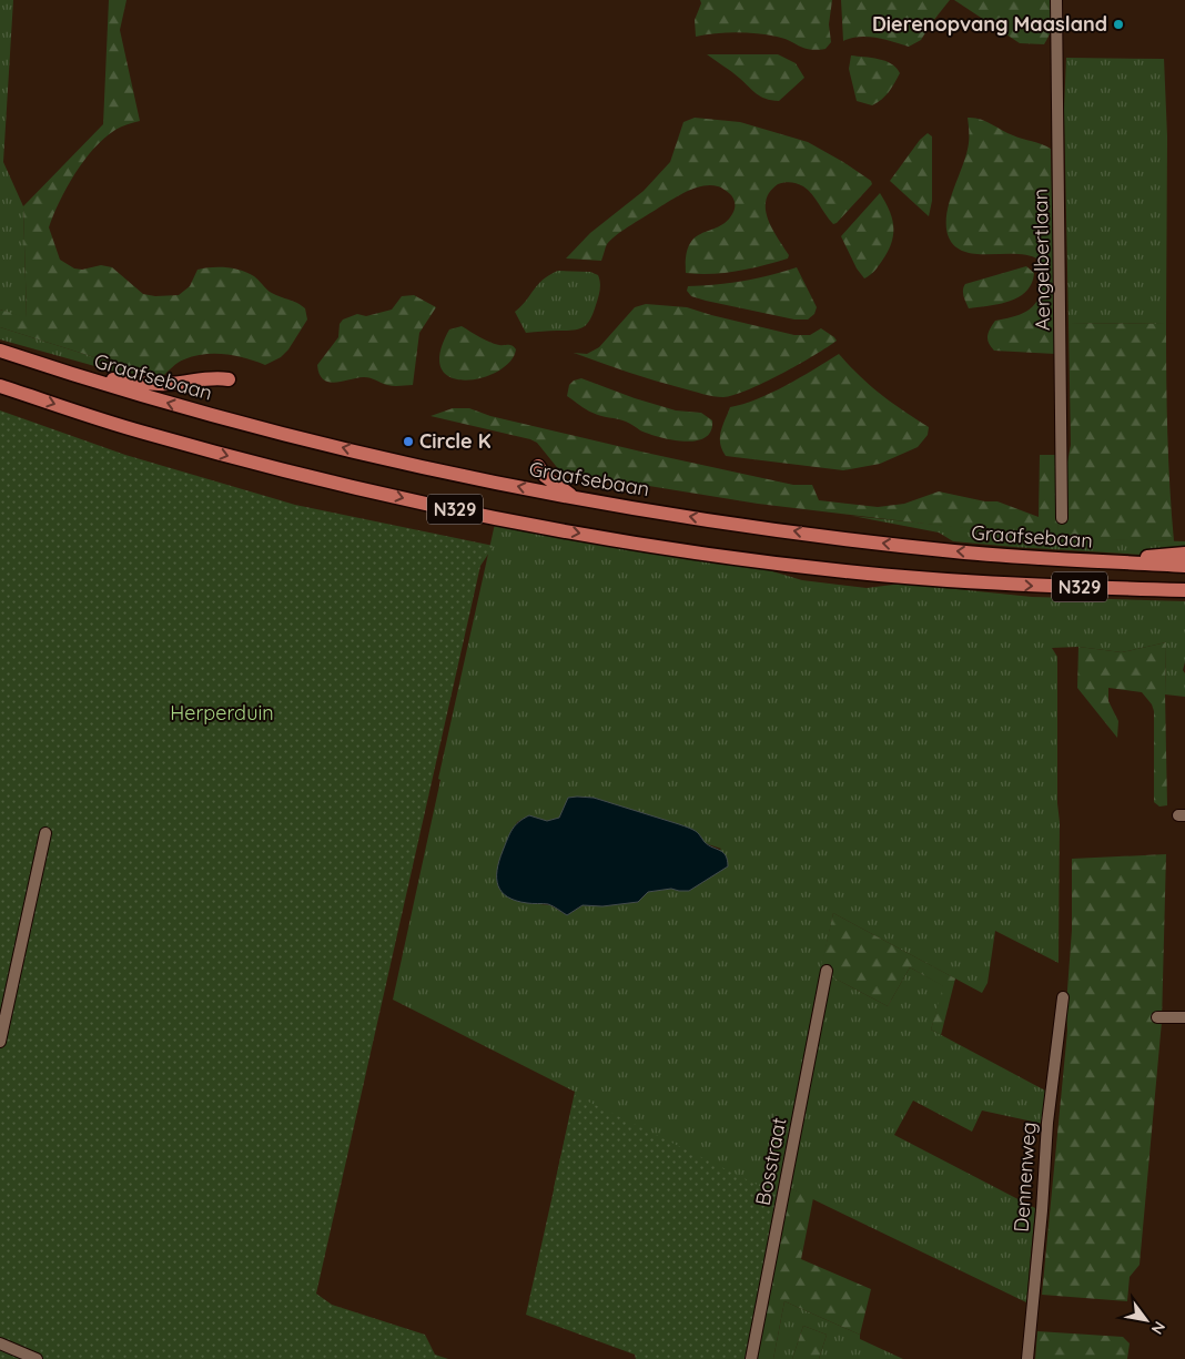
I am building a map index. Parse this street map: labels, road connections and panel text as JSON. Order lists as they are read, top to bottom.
{
  "streets": {
    "main road": ["Graafsebaan", "N329"],
    "street": ["Aengelbertlaan", "Bosstraat", "Dennenweg"]
  },
  "crossings": [
    ["Graafsebaan", "N329"]
  ],
  "parks": ["Herperduin"],
  "places": ["Dierenopvang Maasland", "Circle K"],
  "north": "bottom right"
}
